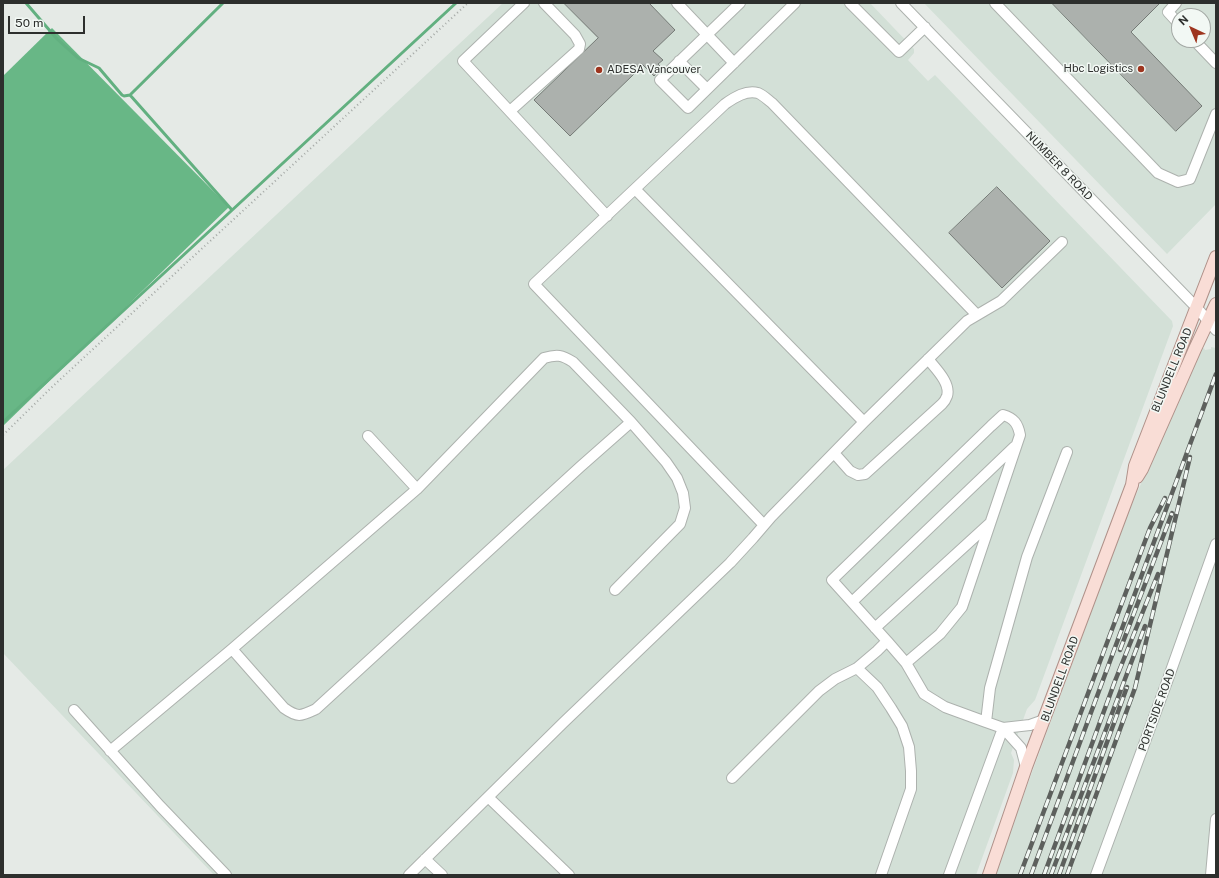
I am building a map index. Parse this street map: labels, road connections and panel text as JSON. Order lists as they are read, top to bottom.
{
  "streets": {
    "main road": ["BLUNDELL ROAD"],
    "street": ["NUMBER 8 ROAD", "PORTSIDE ROAD"]
  },
  "crossings": [
    ["NUMBER 8 ROAD", "BLUNDELL ROAD"]
  ],
  "places": ["Hbc Logistics", "ADESA Vancouver"],
  "scale_bar": "50 m",
  "north": "top left"
}
